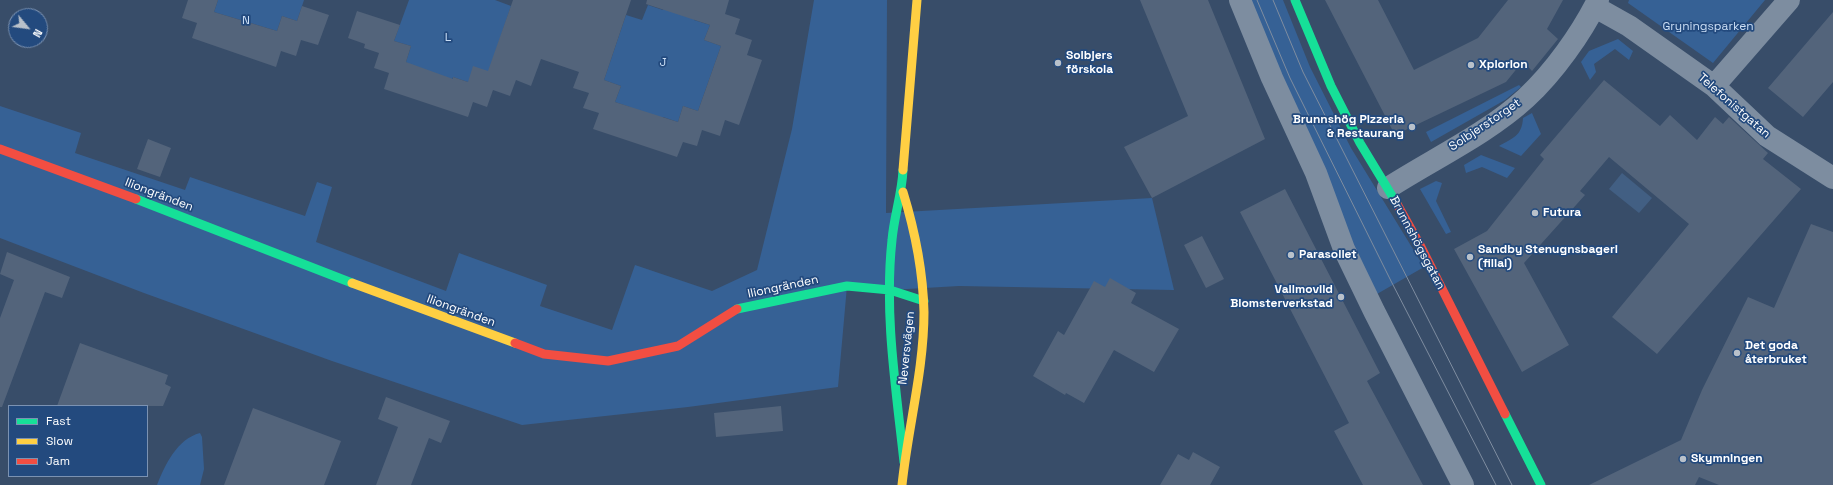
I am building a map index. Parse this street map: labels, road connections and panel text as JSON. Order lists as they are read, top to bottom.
{
  "streets": {
    "street": [
      "Telefonistgatan",
      "Solbjerstorget",
      "Iliongränden",
      "Brunnshögsgatan",
      "Neversvägen"
    ]
  },
  "crossings": [
    ["Telefonistgatan", "Solbjerstorget"],
    ["Solbjerstorget", "Brunnshögsgatan"],
    ["Iliongränden", "Neversvägen"]
  ],
  "parks": [
    "N",
    "Gryningsparken",
    "L",
    "J"
  ],
  "places": [
    "Solbjers förskola",
    "Xplorion",
    "Brunnshög Pizzeria & Restaurang",
    "Futura",
    "Parasollet",
    "Sandby Stenugnsbageri (filial)",
    "Vallmovild Blomsterverkstad",
    "Det goda återbruket",
    "Skymningen"
  ],
  "legend": ["Fast", "Slow", "Jam"],
  "north": "bottom right"
}
